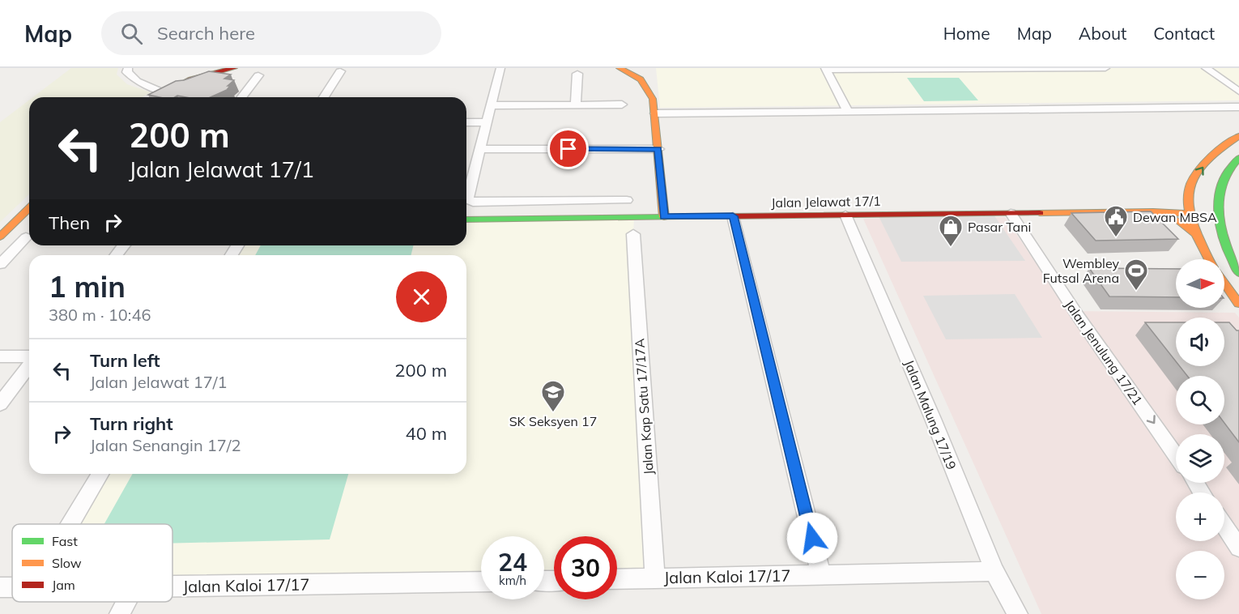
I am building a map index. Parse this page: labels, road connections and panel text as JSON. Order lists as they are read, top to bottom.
{
  "streets": {
    "street": [
      "Jalan Jelawat 17/1",
      "Jalan Jenulung 17/21",
      "Jalan Kap Satu 17/17A",
      "Jalan Malung 17/19",
      "Jalan Kaloi 17/17"
    ]
  },
  "crossings": [
    ["Jalan Jelawat 17/1", "Jalan Jenulung 17/21"],
    ["Jalan Jelawat 17/1", "Jalan Malung 17/19"],
    ["Jalan Kap Satu 17/17A", "Jalan Kaloi 17/17"],
    ["Jalan Malung 17/19", "Jalan Kaloi 17/17"]
  ],
  "one_way": ["Jalan Jenulung 17/21"],
  "places": {
    "public building": ["Dewan MBSA"],
    "shop": ["Pasar Tani"],
    "sports": ["Wembley Futsal Arena"],
    "school or university": ["SK Seksyen 17"]
  },
  "legend": ["Fast", "Slow", "Jam"],
  "north": "right",
  "page": {
    "header": "Map",
    "search": "Search here",
    "nav": [
      "Home",
      "Map",
      "About",
      "Contact"
    ],
    "turn": ["200 m", "Jalan Jelawat 17/1"],
    "then": "Then",
    "heading": ["1 min", "380 m · 10:46"],
    "map_buttons": ["+", "−"],
    "list": [
      {
        "name": "Turn left",
        "note": "Jalan Jelawat 17/1",
        "value": "200 m"
      },
      {
        "name": "Turn right",
        "note": "Jalan Senangin 17/2",
        "value": "40 m"
      }
    ],
    "speed": "24 km/h",
    "limit": "30"
  }
}
